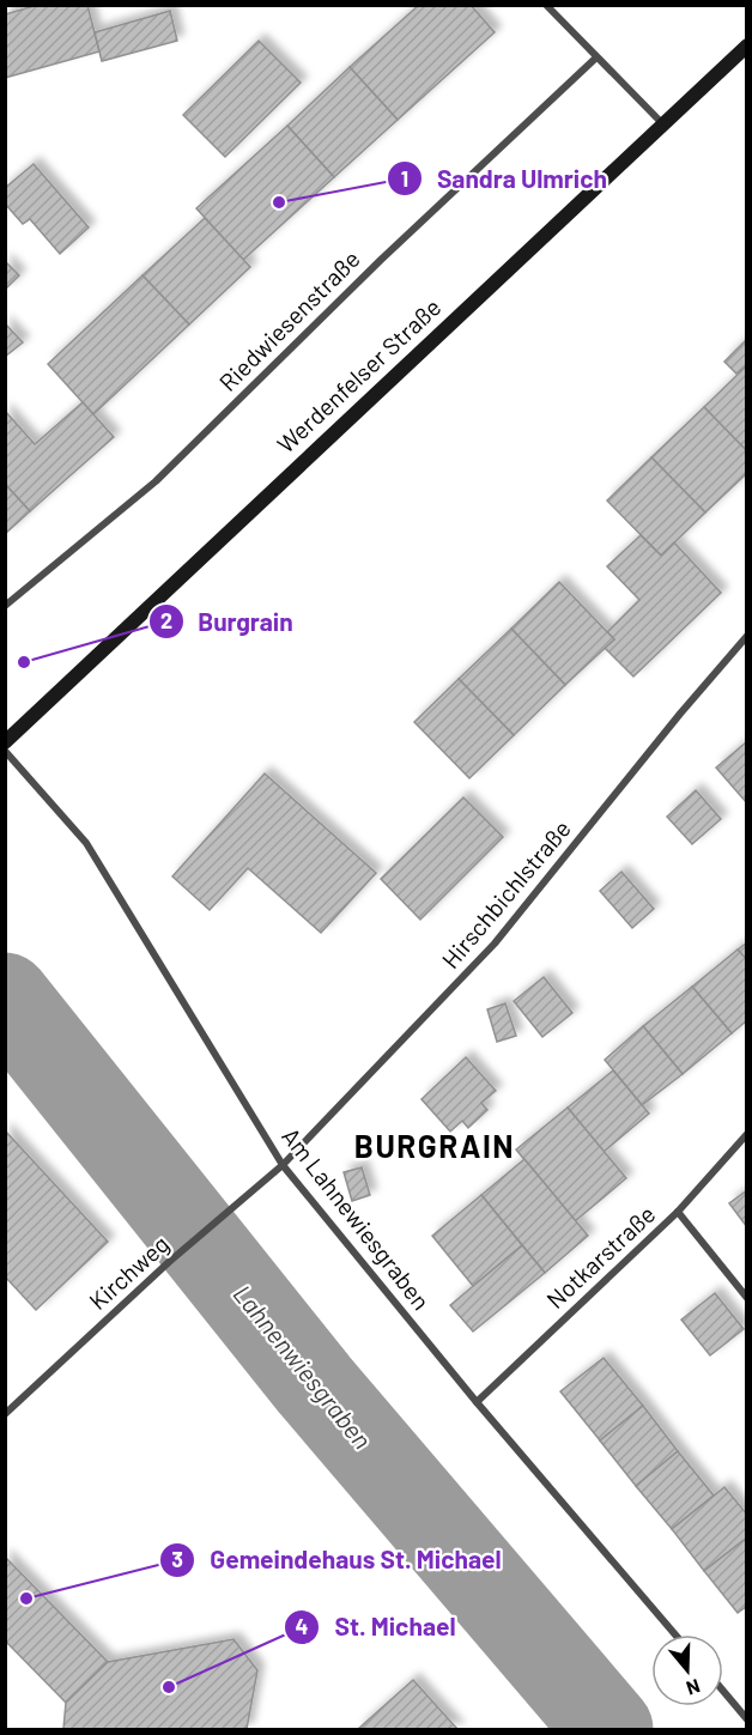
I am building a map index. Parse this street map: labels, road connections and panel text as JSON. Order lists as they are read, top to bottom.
{
  "streets": {
    "street": [
      "Riedwiesenstraße",
      "Werdenfelser Straße",
      "Hirschbichlstraße",
      "Am Lahnewiesgraben",
      "Notkarstraße",
      "Kirchweg"
    ]
  },
  "crossings": [
    ["Hirschbichlstraße", "Am Lahnewiesgraben"],
    ["Hirschbichlstraße", "Kirchweg"],
    ["Am Lahnewiesgraben", "Notkarstraße"],
    ["Am Lahnewiesgraben", "Kirchweg"]
  ],
  "districts": ["BURGRAIN"],
  "water": ["Lahnenwiesgraben"],
  "places": [
    "Sandra Ulmrich",
    "Burgrain",
    "Gemeindehaus St. Michael",
    "St. Michael"
  ],
  "north": "bottom"
}
